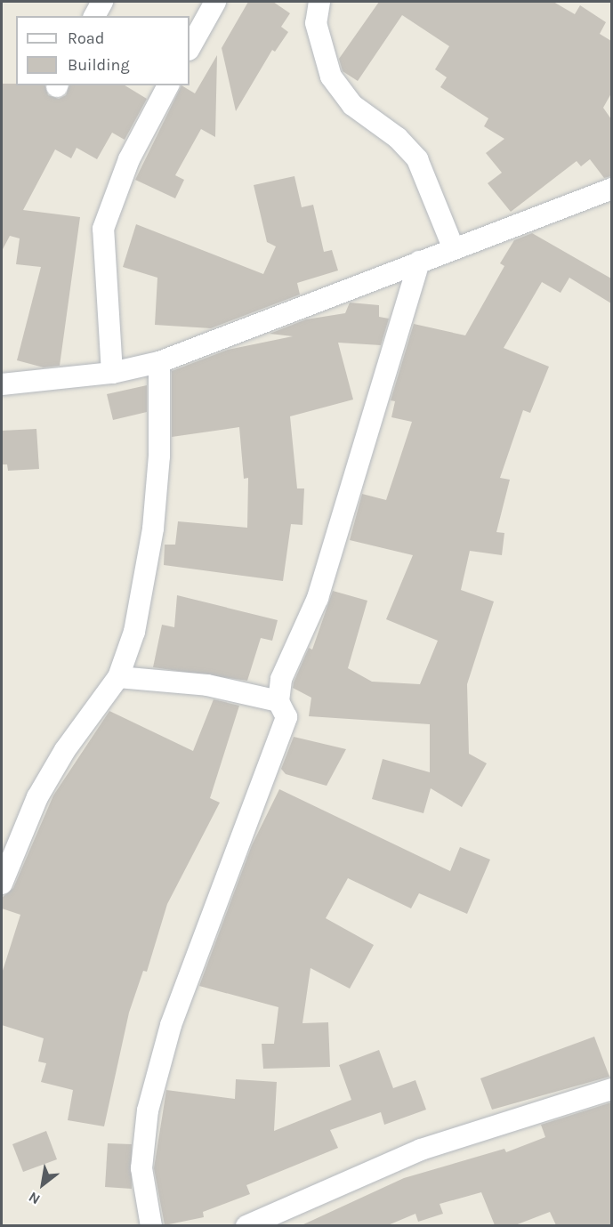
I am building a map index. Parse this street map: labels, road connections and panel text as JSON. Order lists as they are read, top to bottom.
{
  "legend": ["Road", "Building"],
  "north": "bottom left"
}
